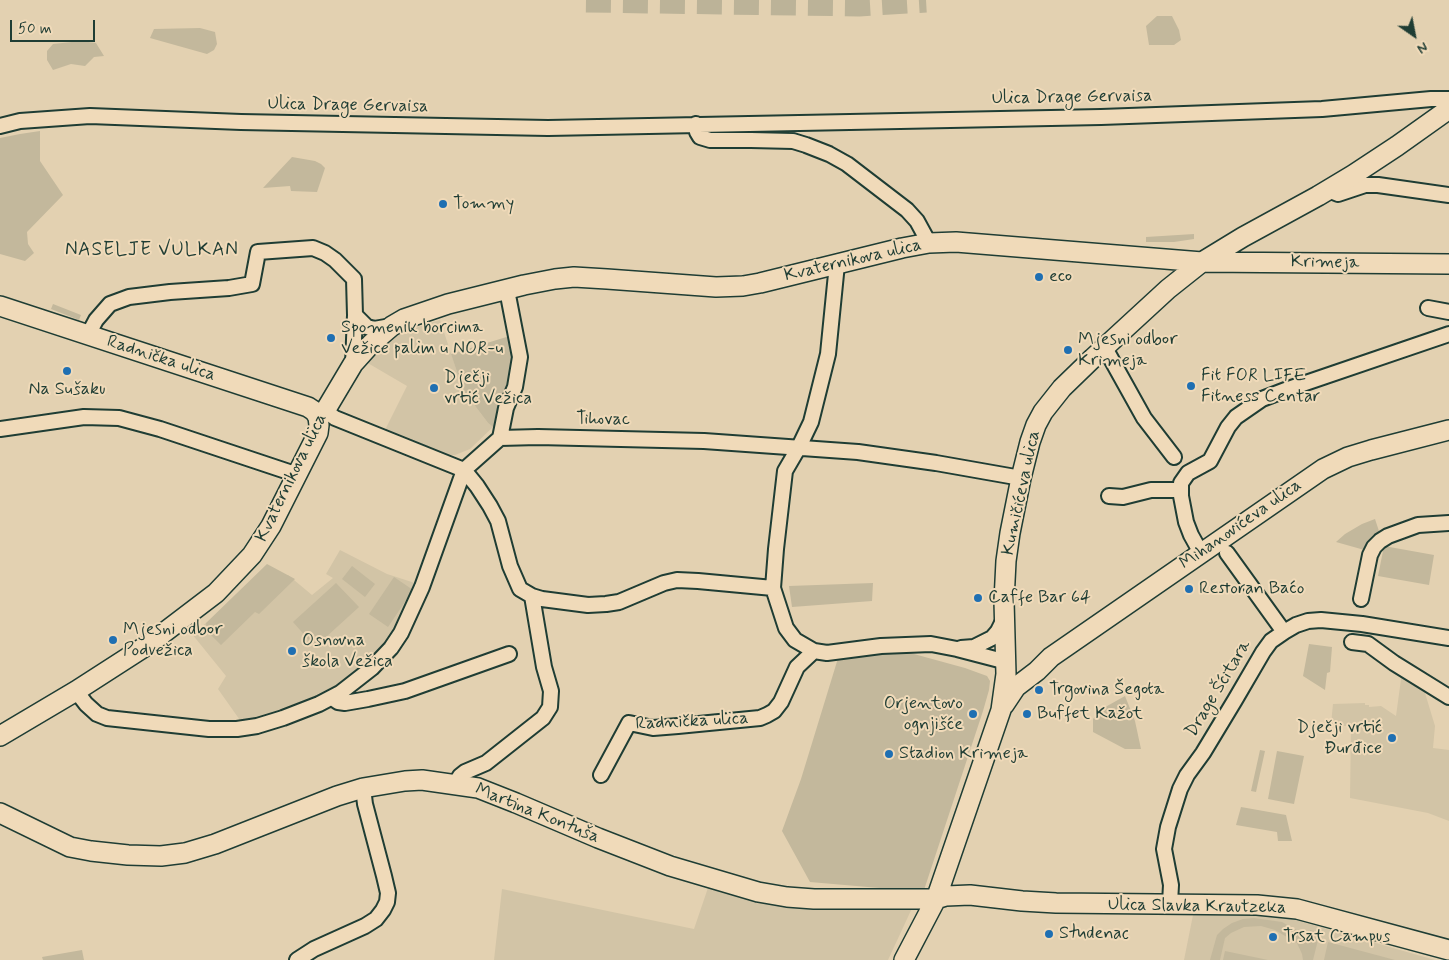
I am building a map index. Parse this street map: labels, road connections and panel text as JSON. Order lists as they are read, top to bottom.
{
  "streets": {
    "street": [
      "Ulica Drage Gervaisa",
      "Kvaternikova ulica",
      "Krimeja",
      "Radnička ulica",
      "Tihovac",
      "Kumičićeva ulica",
      "Mihanovićeva ulica",
      "Drage Šćitara",
      "Martina Kontuša",
      "Ulica Slavka Krautzeka"
    ]
  },
  "crossings": [
    ["Kvaternikova ulica", "Krimeja"],
    ["Kvaternikova ulica", "Radnička ulica"],
    ["Kvaternikova ulica", "Kumičićeva ulica"],
    ["Krimeja", "Kumičićeva ulica"],
    ["Tihovac", "Kumičićeva ulica"],
    ["Kumičićeva ulica", "Mihanovićeva ulica"],
    ["Kumičićeva ulica", "Martina Kontuša"],
    ["Kumičićeva ulica", "Ulica Slavka Krautzeka"],
    ["Drage Šćitara", "Ulica Slavka Krautzeka"],
    ["Martina Kontuša", "Ulica Slavka Krautzeka"]
  ],
  "districts": ["NASELJE VULKAN"],
  "places": [
    "Tommy",
    "eco",
    "Spomenik borcima Vežice palim u NOR-u",
    "Mjesni odbor Krimeja",
    "Na Sušaku",
    "Fit FOR LIFE Fitness Centar",
    "Dječji vrtić Vežica",
    "Restoran Baćo",
    "Caffe Bar 64",
    "Mjesni odbor Podvežica",
    "Osnovna škola Vežica",
    "Trgovina Šegota",
    "Orjentovo ognjišće",
    "Buffet Kažot",
    "Dječji vrtić Đurđice",
    "Stadion Krimeja",
    "Studenac",
    "Trsat Campus"
  ],
  "scale_bar": "50 m",
  "north": "bottom right"
}
